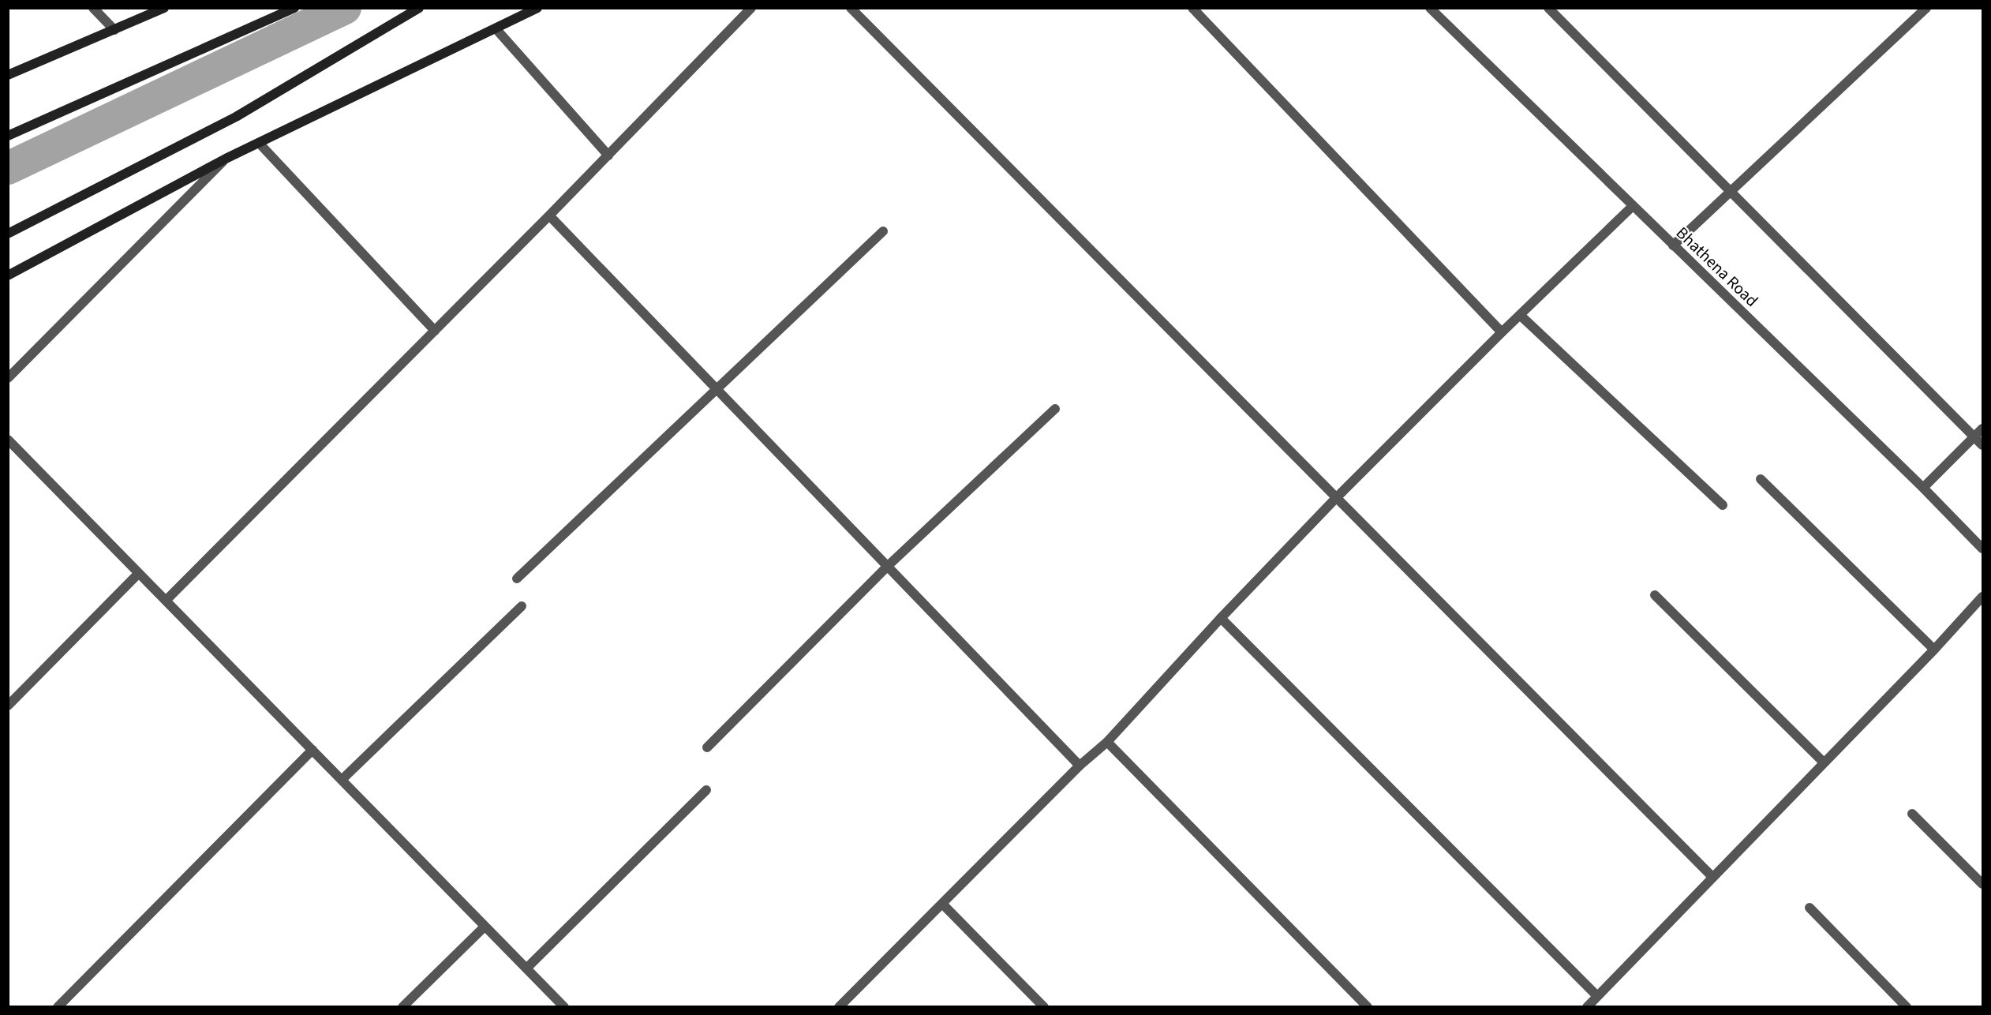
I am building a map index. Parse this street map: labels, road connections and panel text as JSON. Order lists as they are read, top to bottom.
{
  "streets": {
    "street": ["Bhathena Road"]
  }
}
